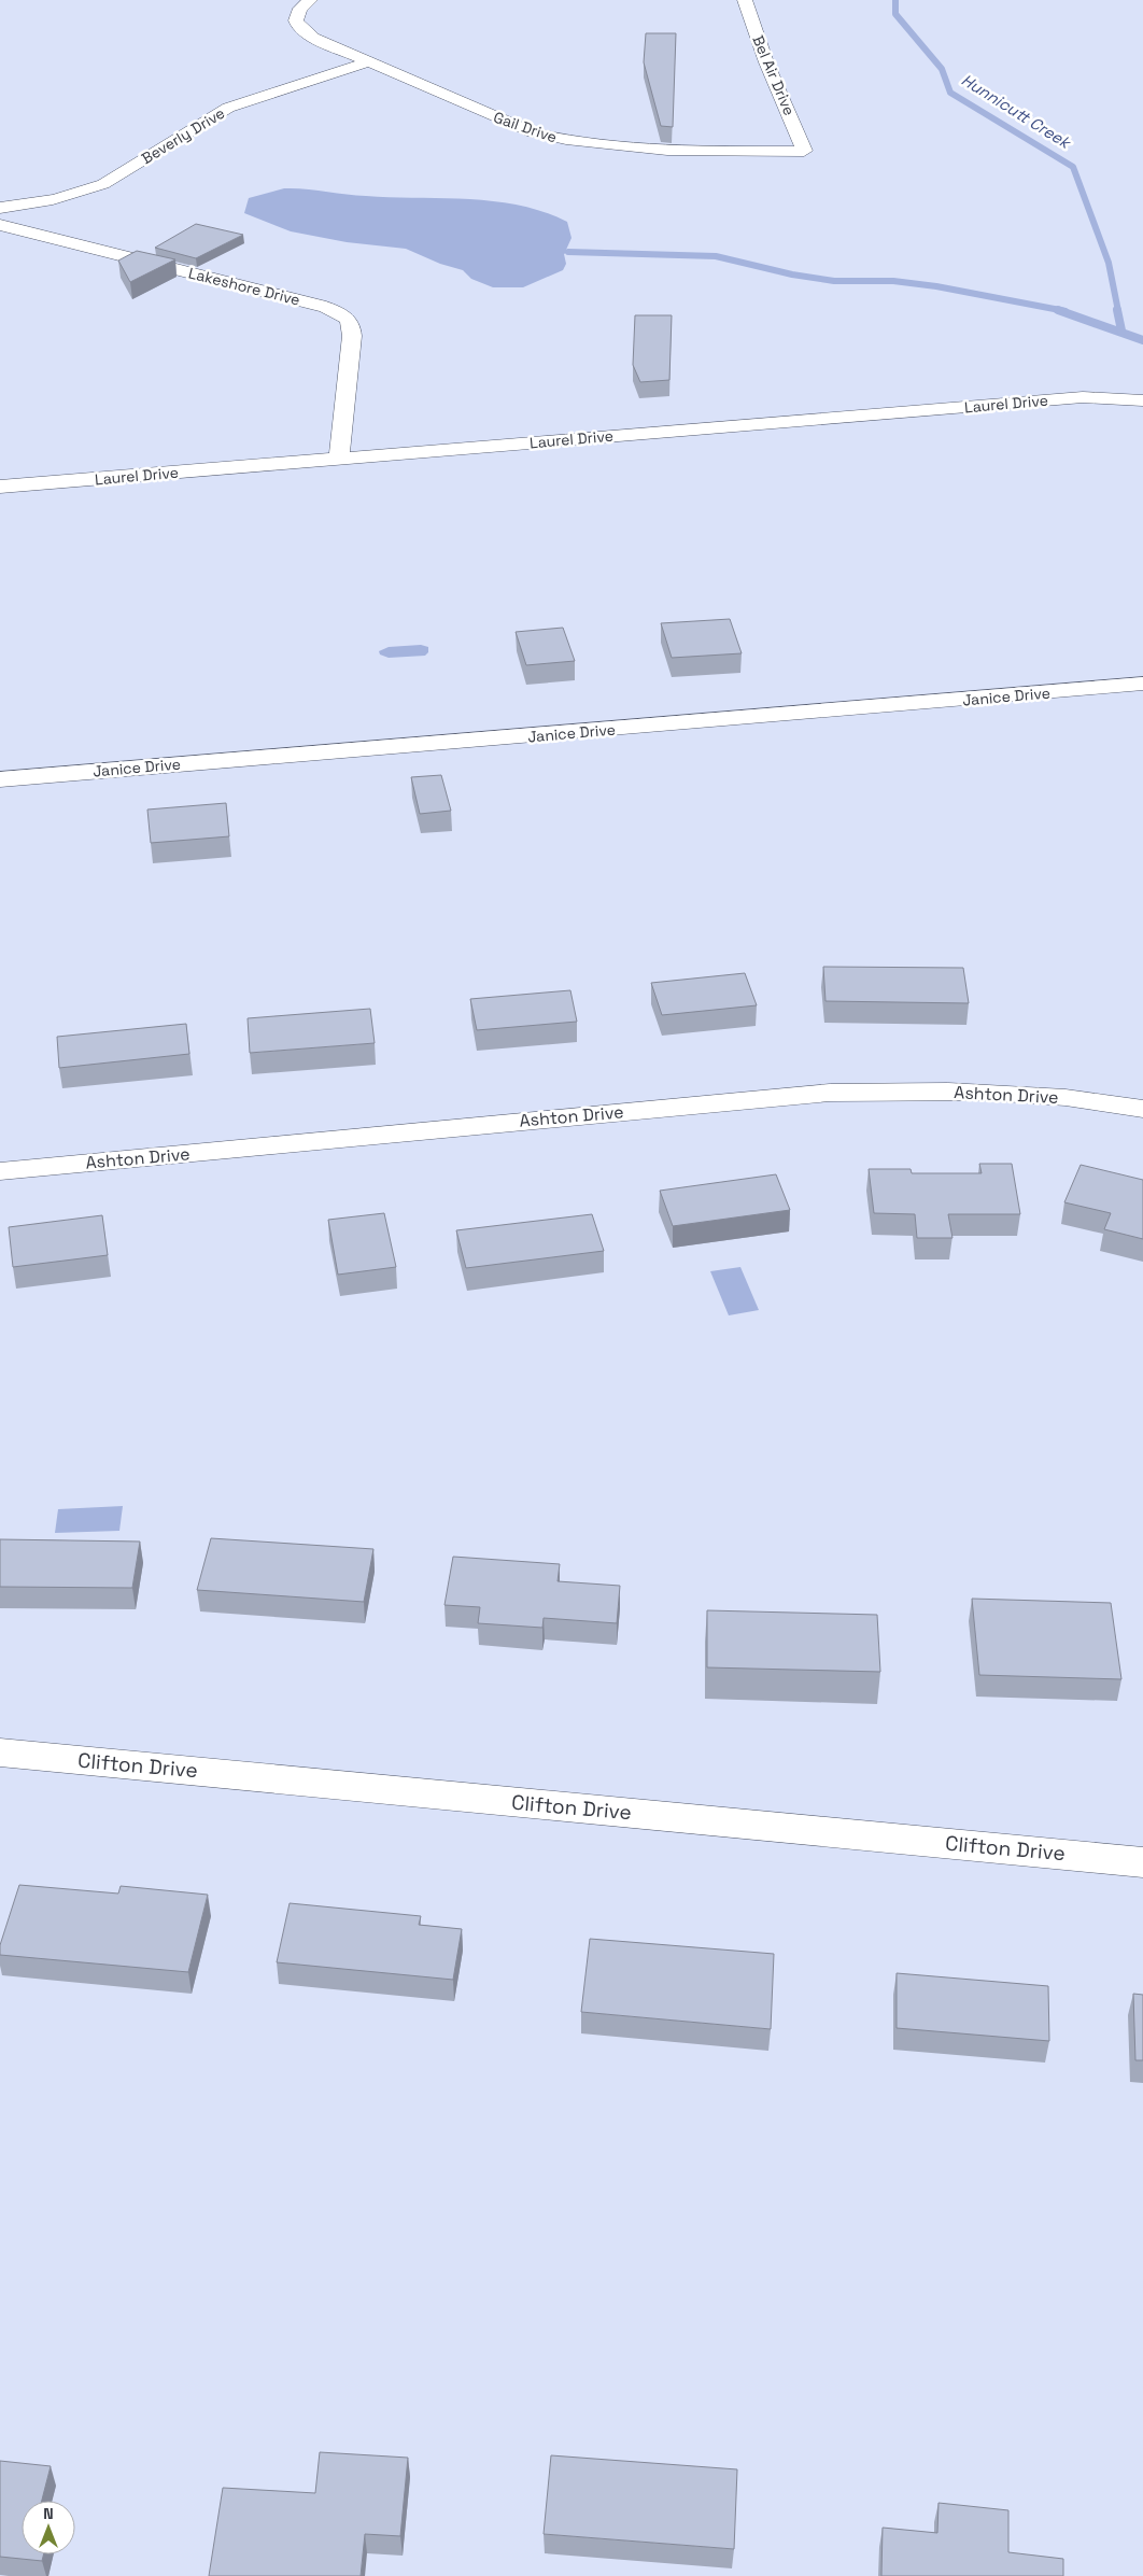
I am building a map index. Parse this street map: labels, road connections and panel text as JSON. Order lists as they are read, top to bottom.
{
  "streets": {
    "street": [
      "Bel Air Drive",
      "Gail Drive",
      "Beverly Drive",
      "Lakeshore Drive",
      "Laurel Drive",
      "Janice Drive",
      "Ashton Drive",
      "Clifton Drive"
    ]
  },
  "crossings": [
    ["Bel Air Drive", "Gail Drive"],
    ["Gail Drive", "Beverly Drive"],
    ["Lakeshore Drive", "Laurel Drive"]
  ],
  "water": ["Hunnicutt Creek"],
  "north": "top"
}
